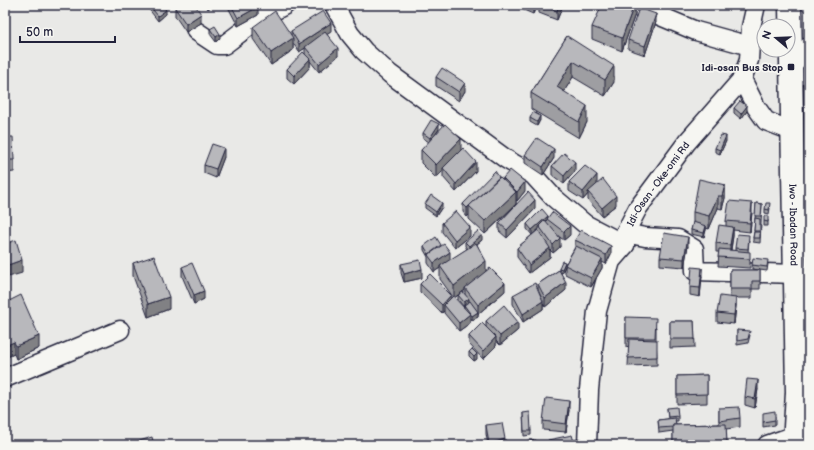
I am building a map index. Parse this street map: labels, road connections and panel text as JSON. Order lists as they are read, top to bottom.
{
  "streets": {
    "main road": ["Iwo - Ibadan Road"],
    "street": ["Idi-Osan - Oke-omi Rd"]
  },
  "places": {
    "transit": ["Idi-osan Bus Stop"]
  },
  "scale_bar": "50 m",
  "north": "left"
}
